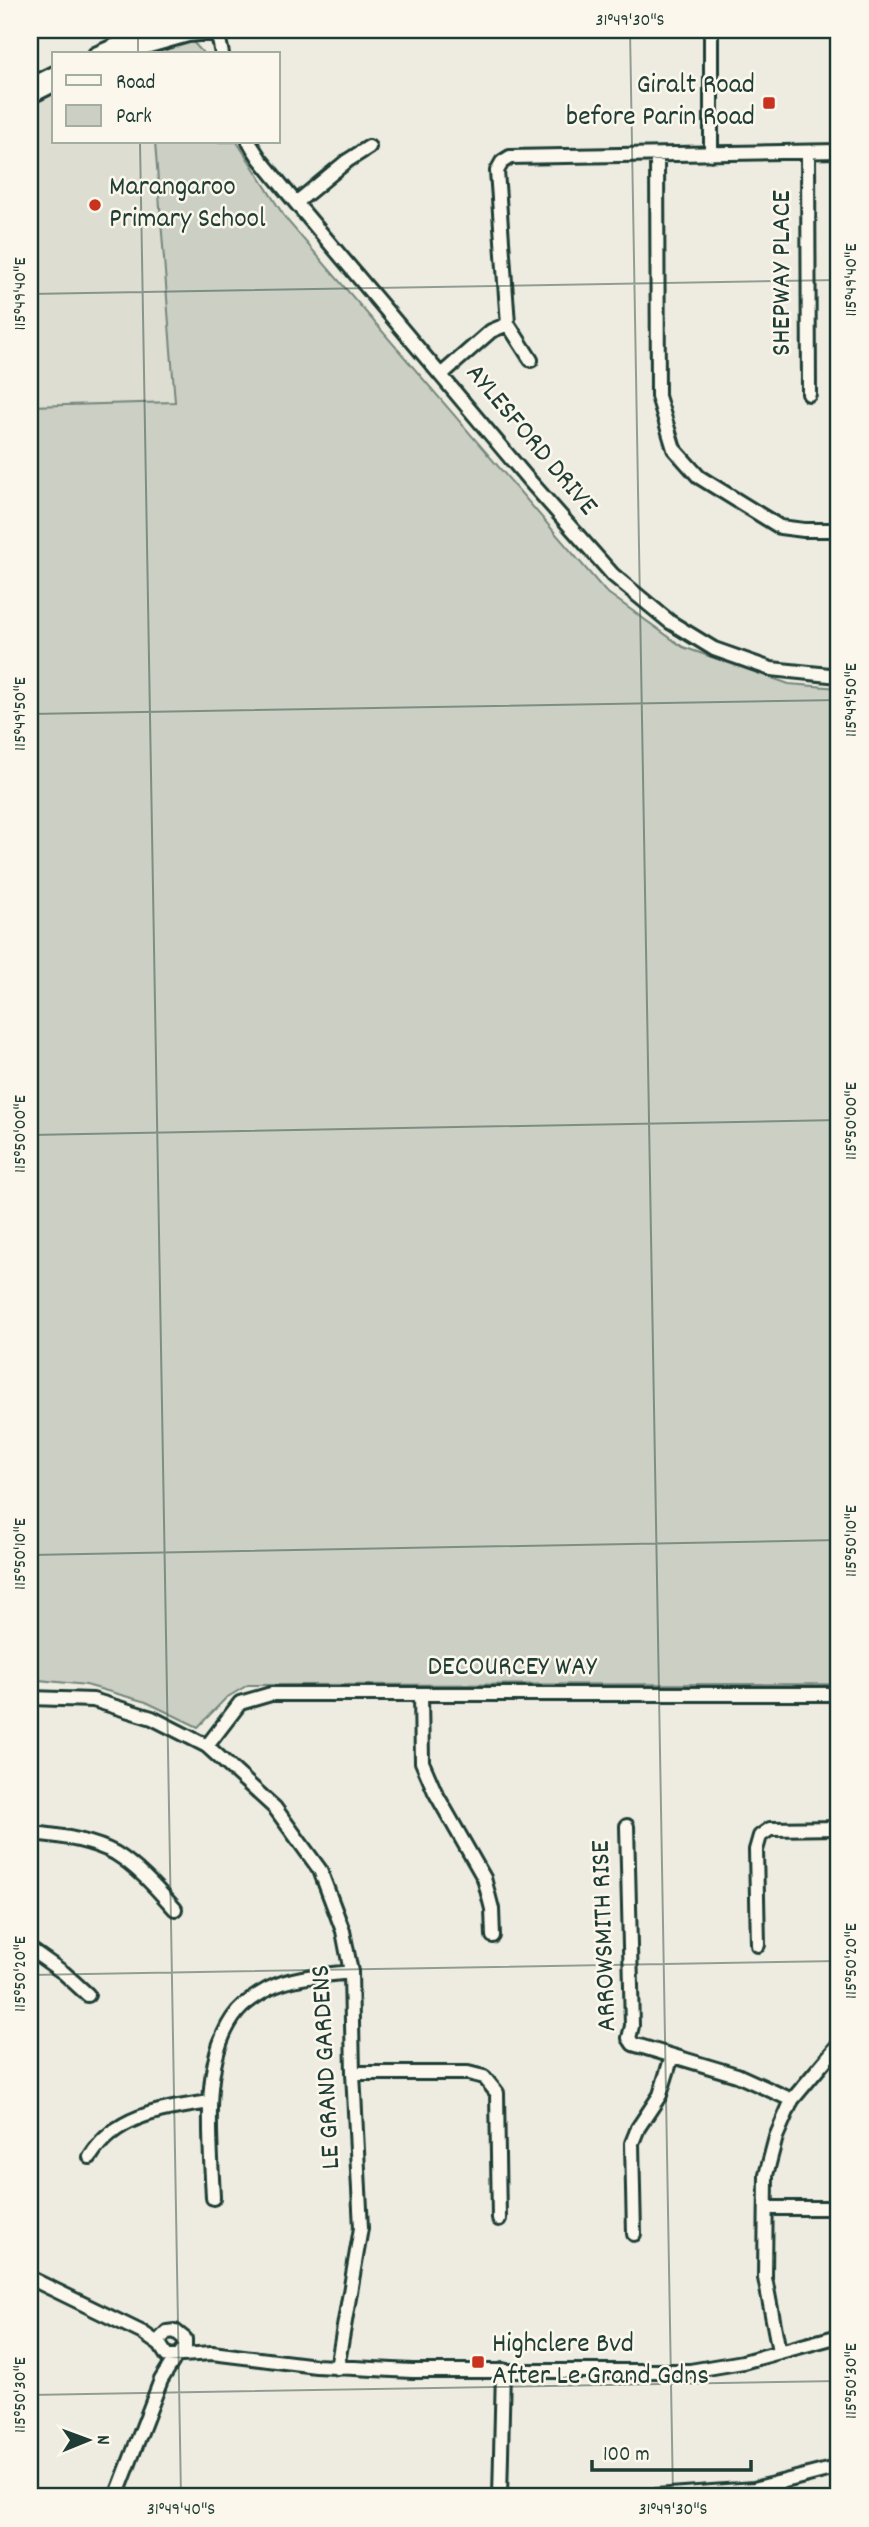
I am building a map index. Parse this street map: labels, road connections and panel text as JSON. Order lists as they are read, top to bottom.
{
  "streets": {
    "street": [
      "SHEPWAY PLACE",
      "AYLESFORD DRIVE",
      "DECOURCEY WAY",
      "ARROWSMITH RISE",
      "LE GRAND GARDENS"
    ]
  },
  "crossings": [
    ["DECOURCEY WAY", "LE GRAND GARDENS"]
  ],
  "places": {
    "transit": ["Giralt Road before Parin Road", "Highclere Bvd After Le Grand Gdns"],
    "other": ["Marangaroo Primary School"]
  },
  "legend": ["Road", "Park"],
  "scale_bar": "100 m",
  "north": "right",
  "coordinates": [
    "31°49'30\"S",
    "115°49'40\"E",
    "115°49'50\"E",
    "115°50'00\"E",
    "115°50'10\"E",
    "115°50'20\"E",
    "115°50'30\"E",
    "31°49'40\"S"
  ]
}
